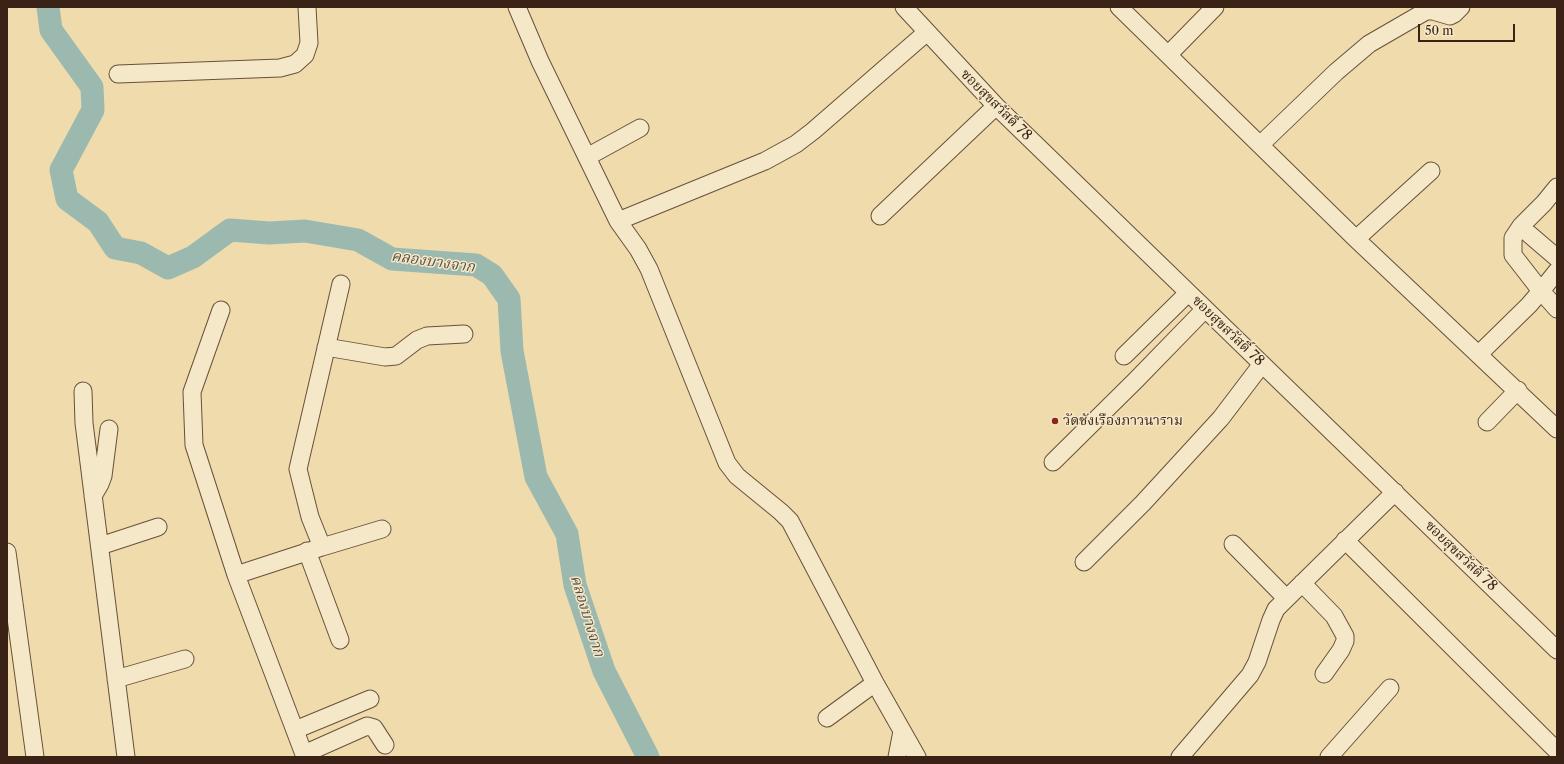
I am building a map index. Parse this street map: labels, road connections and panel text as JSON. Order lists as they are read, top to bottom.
{
  "streets": {
    "street": ["ซอยสุขสวัสดิ์ 78"]
  },
  "water": ["คลองบางจาก"],
  "places": ["วัดชังเรืองภาวนาราม"],
  "scale_bar": "50 m"
}
